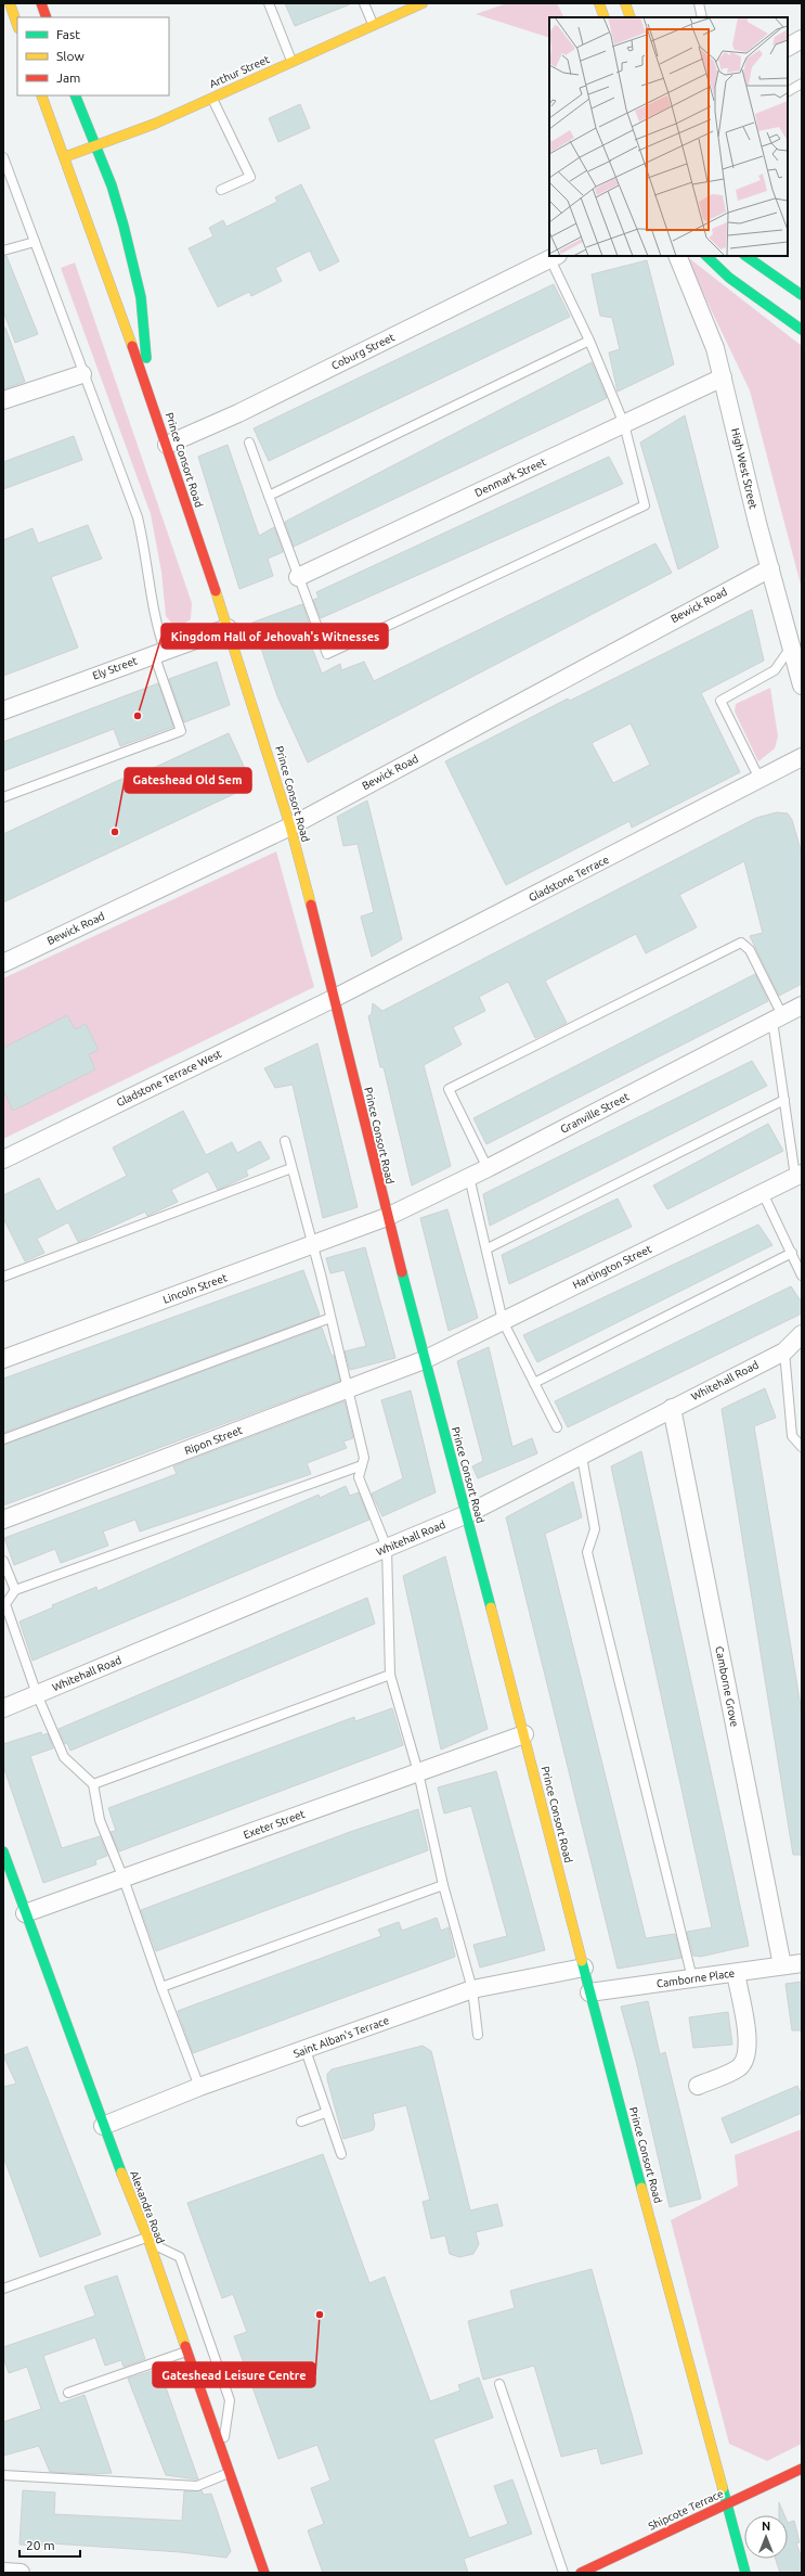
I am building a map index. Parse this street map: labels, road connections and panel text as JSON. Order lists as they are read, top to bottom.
{
  "streets": {
    "street": [
      "Arthur Street",
      "Coburg Street",
      "Prince Consort Road",
      "High West Street",
      "Denmark Street",
      "Bewick Road",
      "Ely Street",
      "Gladstone Terrace",
      "Gladstone Terrace West",
      "Granville Street",
      "Hartington Street",
      "Lincoln Street",
      "Whitehall Road",
      "Ripon Street",
      "Camborne Grove",
      "Exeter Street",
      "Camborne Place",
      "Saint Alban's Terrace",
      "Alexandra Road",
      "Shipcote Terrace"
    ]
  },
  "crossings": [
    ["Arthur Street", "Prince Consort Road"],
    ["Coburg Street", "Prince Consort Road"],
    ["Prince Consort Road", "Bewick Road"],
    ["Prince Consort Road", "Ely Street"],
    ["Prince Consort Road", "Gladstone Terrace"],
    ["Prince Consort Road", "Gladstone Terrace West"],
    ["Prince Consort Road", "Granville Street"],
    ["Prince Consort Road", "Hartington Street"],
    ["Prince Consort Road", "Lincoln Street"],
    ["Prince Consort Road", "Whitehall Road"],
    ["Prince Consort Road", "Ripon Street"],
    ["Prince Consort Road", "Exeter Street"],
    ["Prince Consort Road", "Camborne Place"],
    ["Prince Consort Road", "Saint Alban's Terrace"],
    ["Prince Consort Road", "Shipcote Terrace"],
    ["High West Street", "Denmark Street"],
    ["High West Street", "Bewick Road"],
    ["Gladstone Terrace", "Gladstone Terrace West"],
    ["Granville Street", "Lincoln Street"],
    ["Hartington Street", "Ripon Street"],
    ["Whitehall Road", "Camborne Grove"],
    ["Camborne Grove", "Camborne Place"],
    ["Exeter Street", "Alexandra Road"],
    ["Saint Alban's Terrace", "Alexandra Road"]
  ],
  "places": ["Kingdom Hall of Jehovah's Witnesses", "Gateshead Old Sem", "Gateshead Leisure Centre"],
  "legend": ["Fast", "Slow", "Jam"],
  "scale_bar": "20 m",
  "north": "top"
}
